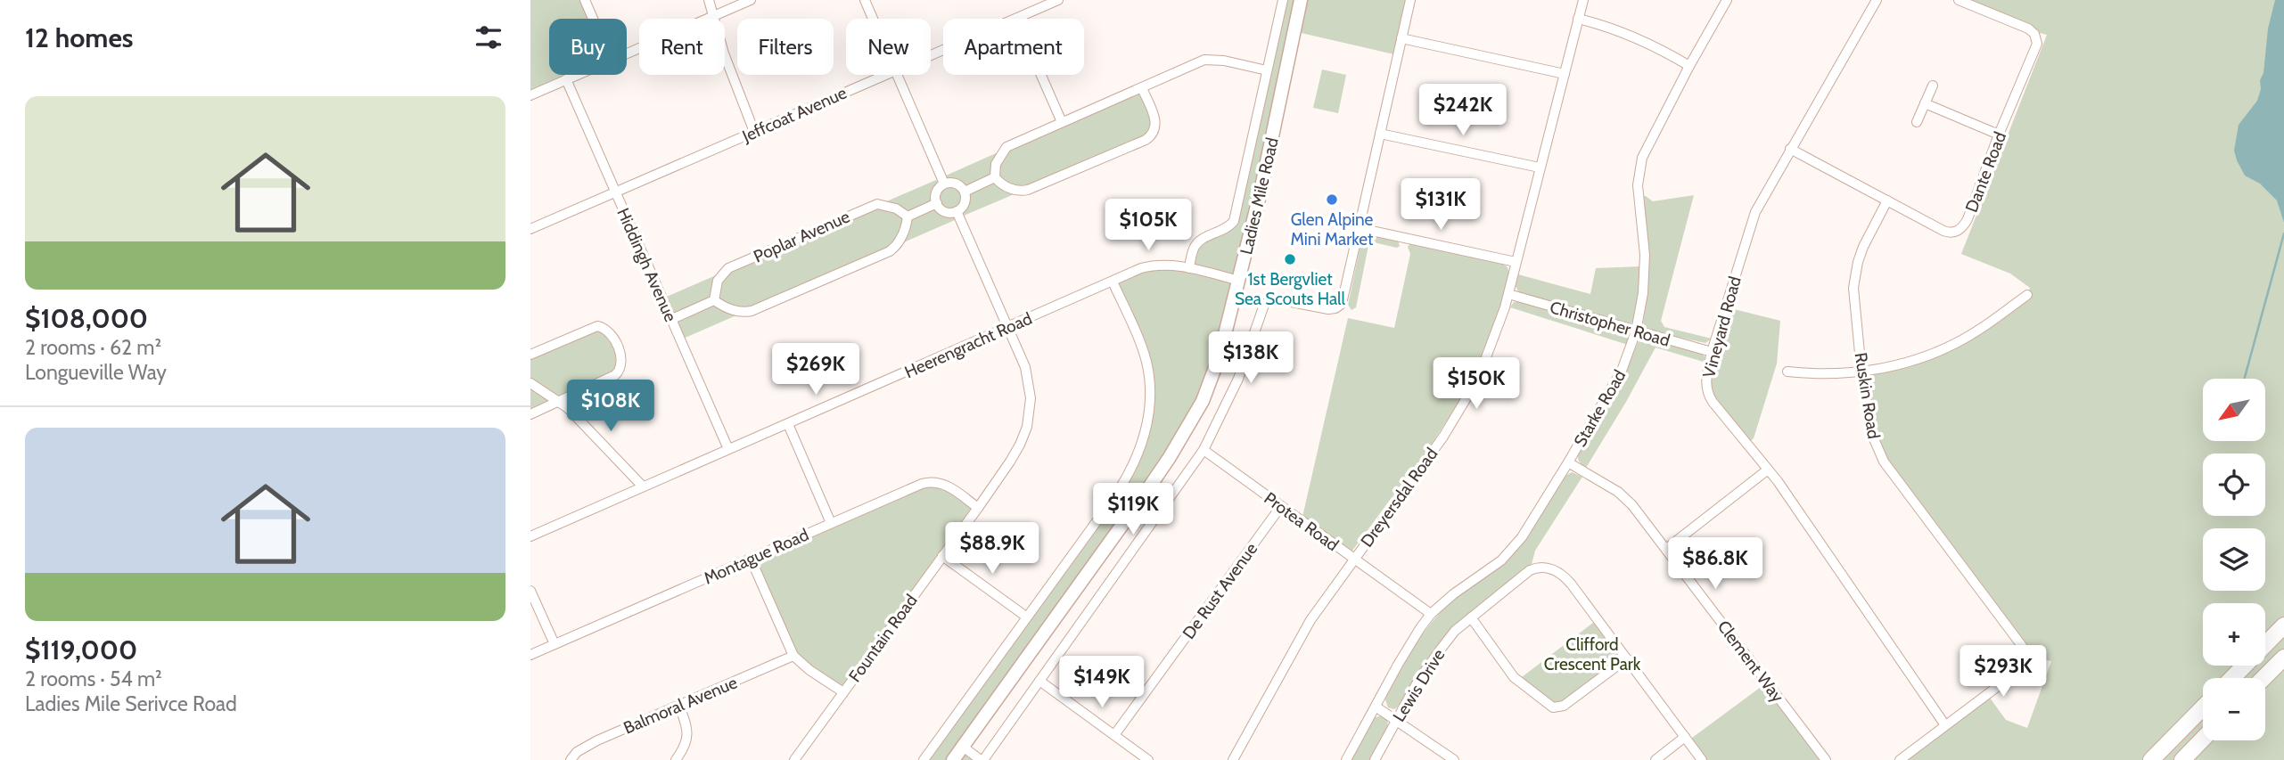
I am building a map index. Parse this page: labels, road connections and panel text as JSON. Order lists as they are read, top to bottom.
{
  "streets": {
    "main road": ["Ladies Mile Road"],
    "street": [
      "Jeffcoat Avenue",
      "Dante Road",
      "Poplar Avenue",
      "Hiddingh Avenue",
      "Christopher Road",
      "Vineyard Road",
      "Heerengracht Road",
      "Ruskin Road",
      "Starke Road",
      "Dreyersdal Road",
      "Protea Road",
      "Montague Road",
      "De Rust Avenue",
      "Fountain Road",
      "Clement Way",
      "Lewis Drive",
      "Balmoral Avenue"
    ]
  },
  "crossings": [
    ["Jeffcoat Avenue", "Hiddingh Avenue"],
    ["Dante Road", "Vineyard Road"],
    ["Dante Road", "Ruskin Road"],
    ["Ladies Mile Road", "Heerengracht Road"],
    ["Hiddingh Avenue", "Heerengracht Road"],
    ["Christopher Road", "Vineyard Road"],
    ["Christopher Road", "Starke Road"],
    ["Christopher Road", "Dreyersdal Road"],
    ["Vineyard Road", "Ruskin Road"],
    ["Heerengracht Road", "Fountain Road"],
    ["Starke Road", "Protea Road"],
    ["Starke Road", "Clement Way"],
    ["Dreyersdal Road", "Protea Road"],
    ["Protea Road", "De Rust Avenue"],
    ["Montague Road", "Fountain Road"]
  ],
  "parks": ["Clifford Crescent Park"],
  "places": ["Glen Alpine Mini Market", "1st Bergvliet Sea Scouts Hall"],
  "north": "bottom left",
  "page": {
    "heading": "12 homes",
    "chip": [
      "Buy",
      "Rent",
      "Filters",
      "New",
      "Apartment"
    ],
    "list": [
      {
        "name": "$108,000",
        "note": "2 rooms · 62 m² · Longueville Way"
      },
      {
        "name": "$119,000",
        "note": "2 rooms · 54 m² · Ladies Mile Serivce Road"
      }
    ],
    "price": [
      "$242K",
      "$131K",
      "$105K",
      "$138K",
      "$269K",
      "$150K",
      "$108K",
      "$119K",
      "$88.9K",
      "$86.8K",
      "$293K",
      "$149K"
    ],
    "map_buttons": ["+", "−"]
  }
}
